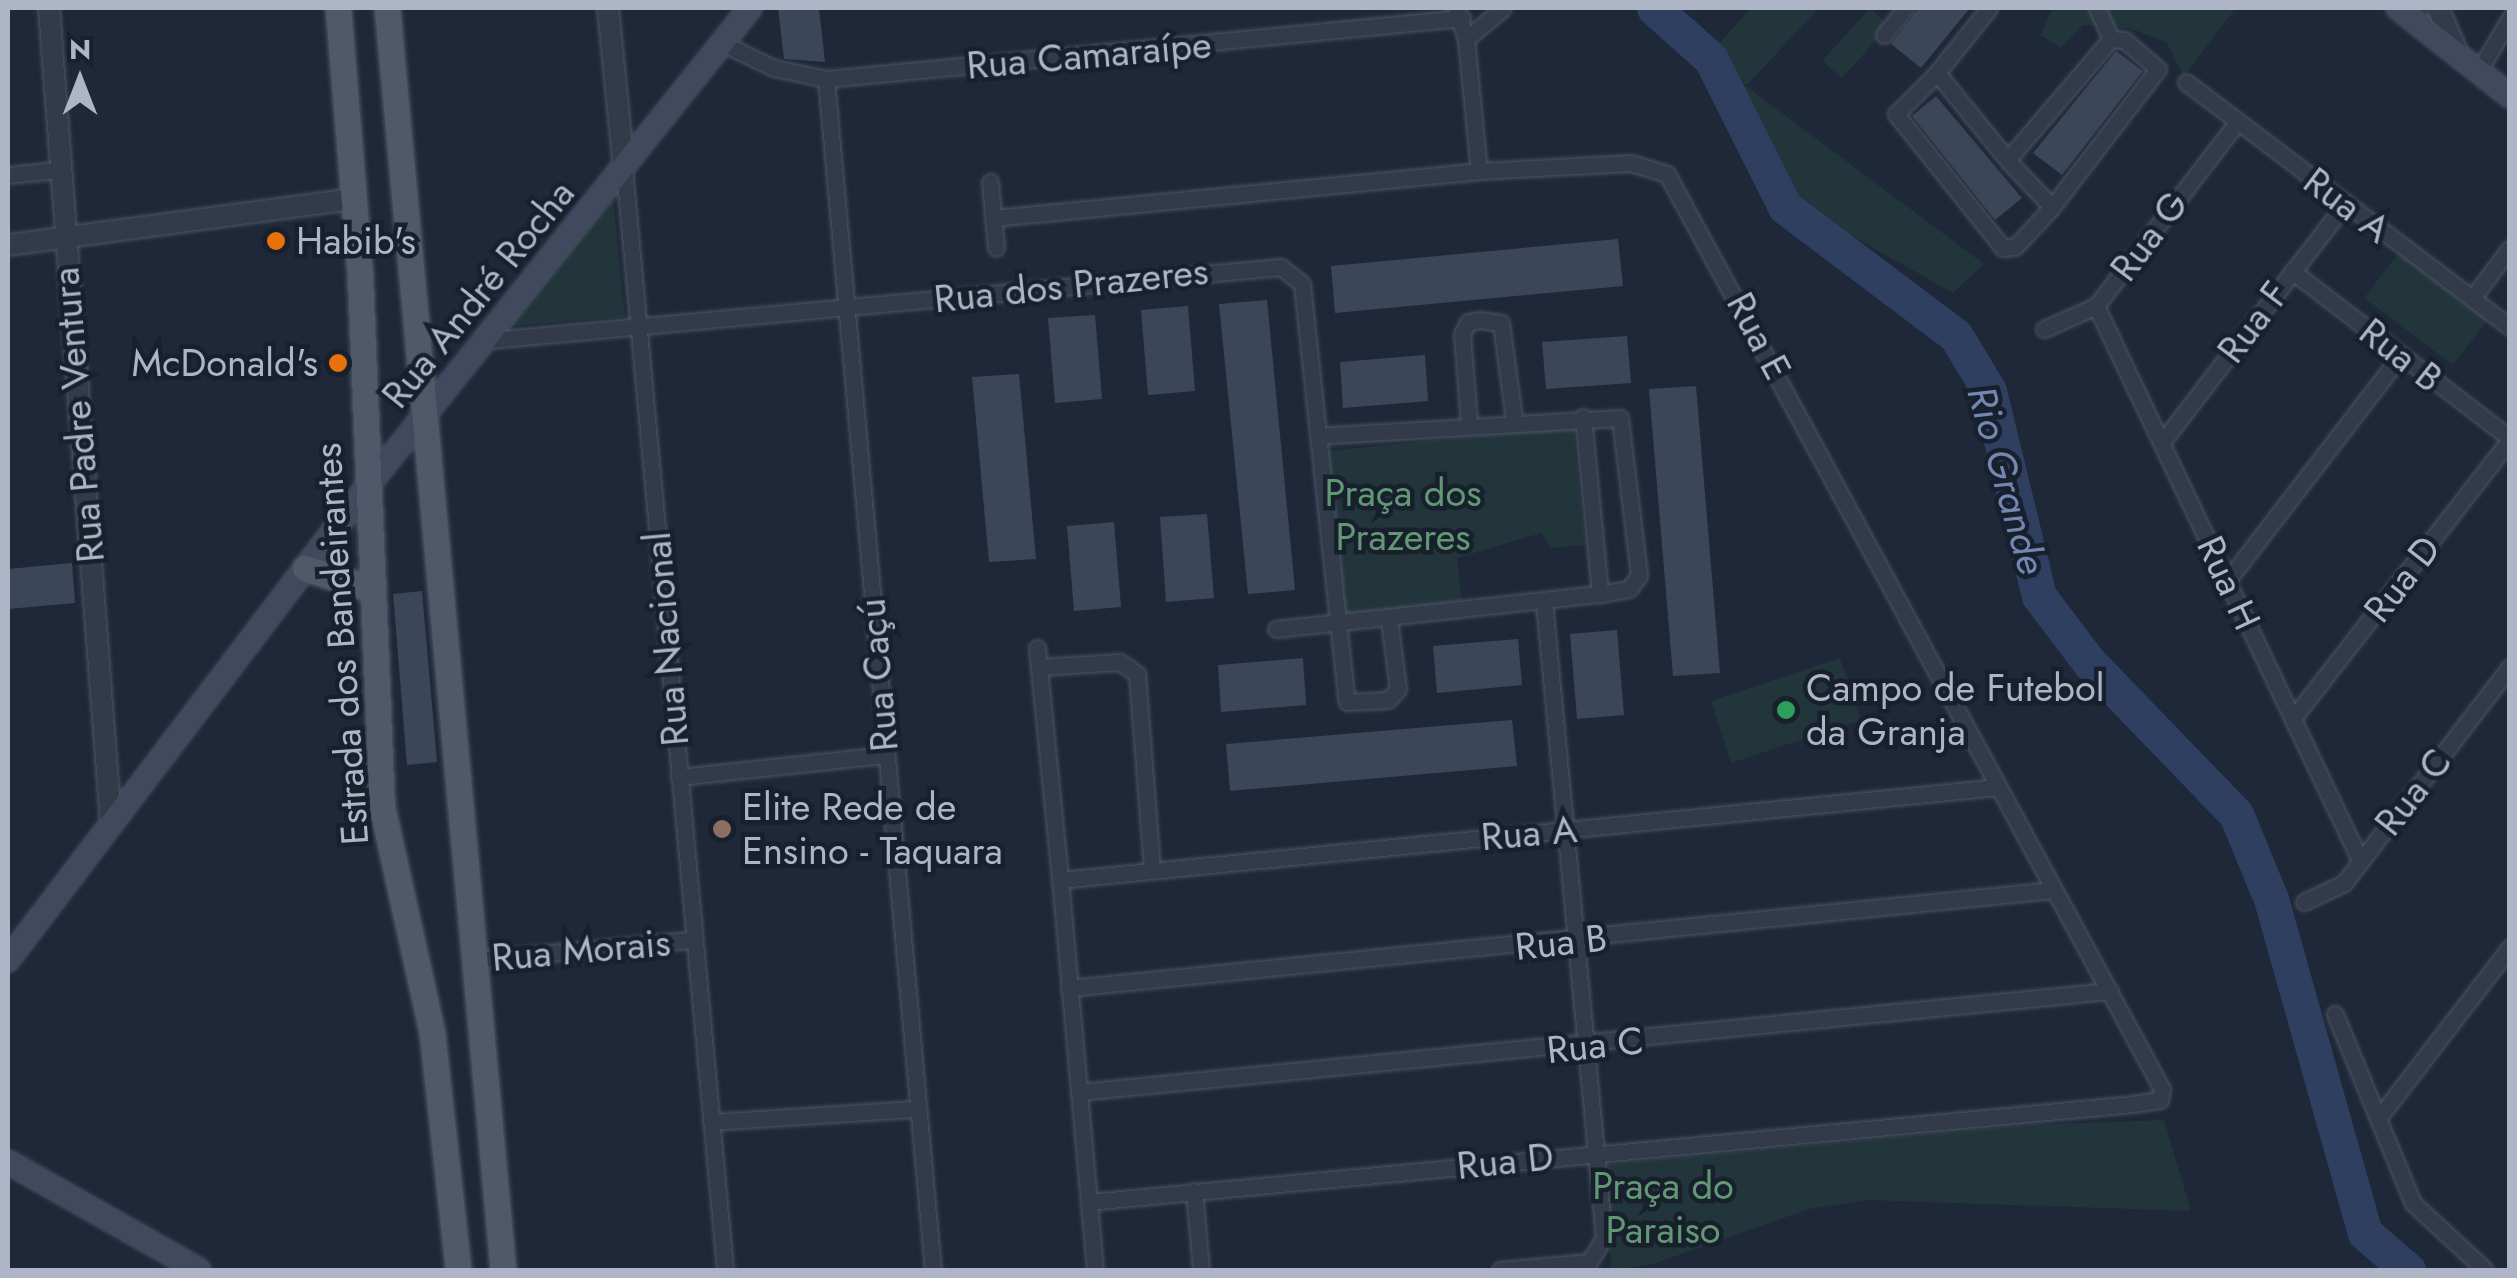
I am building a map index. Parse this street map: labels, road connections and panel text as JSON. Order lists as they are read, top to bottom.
{
  "streets": {
    "main road": ["Rua André Rocha", "Estrada dos Bandeirantes"],
    "street": [
      "Rua Camaraípe",
      "Rua A",
      "Rua G",
      "Rua dos Prazeres",
      "Rua F",
      "Rua E",
      "Rua B",
      "Rua Padre Ventura",
      "Rua D",
      "Rua H",
      "Rua Nacional",
      "Rua Caçú",
      "Rua C",
      "Rua Morais"
    ]
  },
  "crossings": [
    ["Rua Camaraípe", "Rua André Rocha"],
    ["Rua Camaraípe", "Rua Caçú"],
    ["Rua A", "Rua G"],
    ["Rua A", "Rua F"],
    ["Rua A", "Rua E"],
    ["Rua G", "Rua H"],
    ["Rua dos Prazeres", "Rua André Rocha"],
    ["Rua dos Prazeres", "Rua Nacional"],
    ["Rua dos Prazeres", "Rua Caçú"],
    ["Rua André Rocha", "Rua Padre Ventura"],
    ["Rua André Rocha", "Rua Nacional"],
    ["Rua André Rocha", "Estrada dos Bandeirantes"],
    ["Rua F", "Rua B"],
    ["Rua F", "Rua H"],
    ["Rua E", "Rua B"],
    ["Rua E", "Rua D"],
    ["Rua E", "Rua C"],
    ["Rua B", "Rua D"],
    ["Rua D", "Rua H"],
    ["Rua H", "Rua C"],
    ["Rua Nacional", "Rua Morais"]
  ],
  "water": ["Rio Grande"],
  "parks": ["Praça dos Prazeres", "Praça do Paraiso"],
  "places": [
    "Habib's",
    "McDonald's",
    "Campo de Futebol da Granja",
    "Elite Rede de Ensino - Taquara"
  ],
  "north": "top"
}
